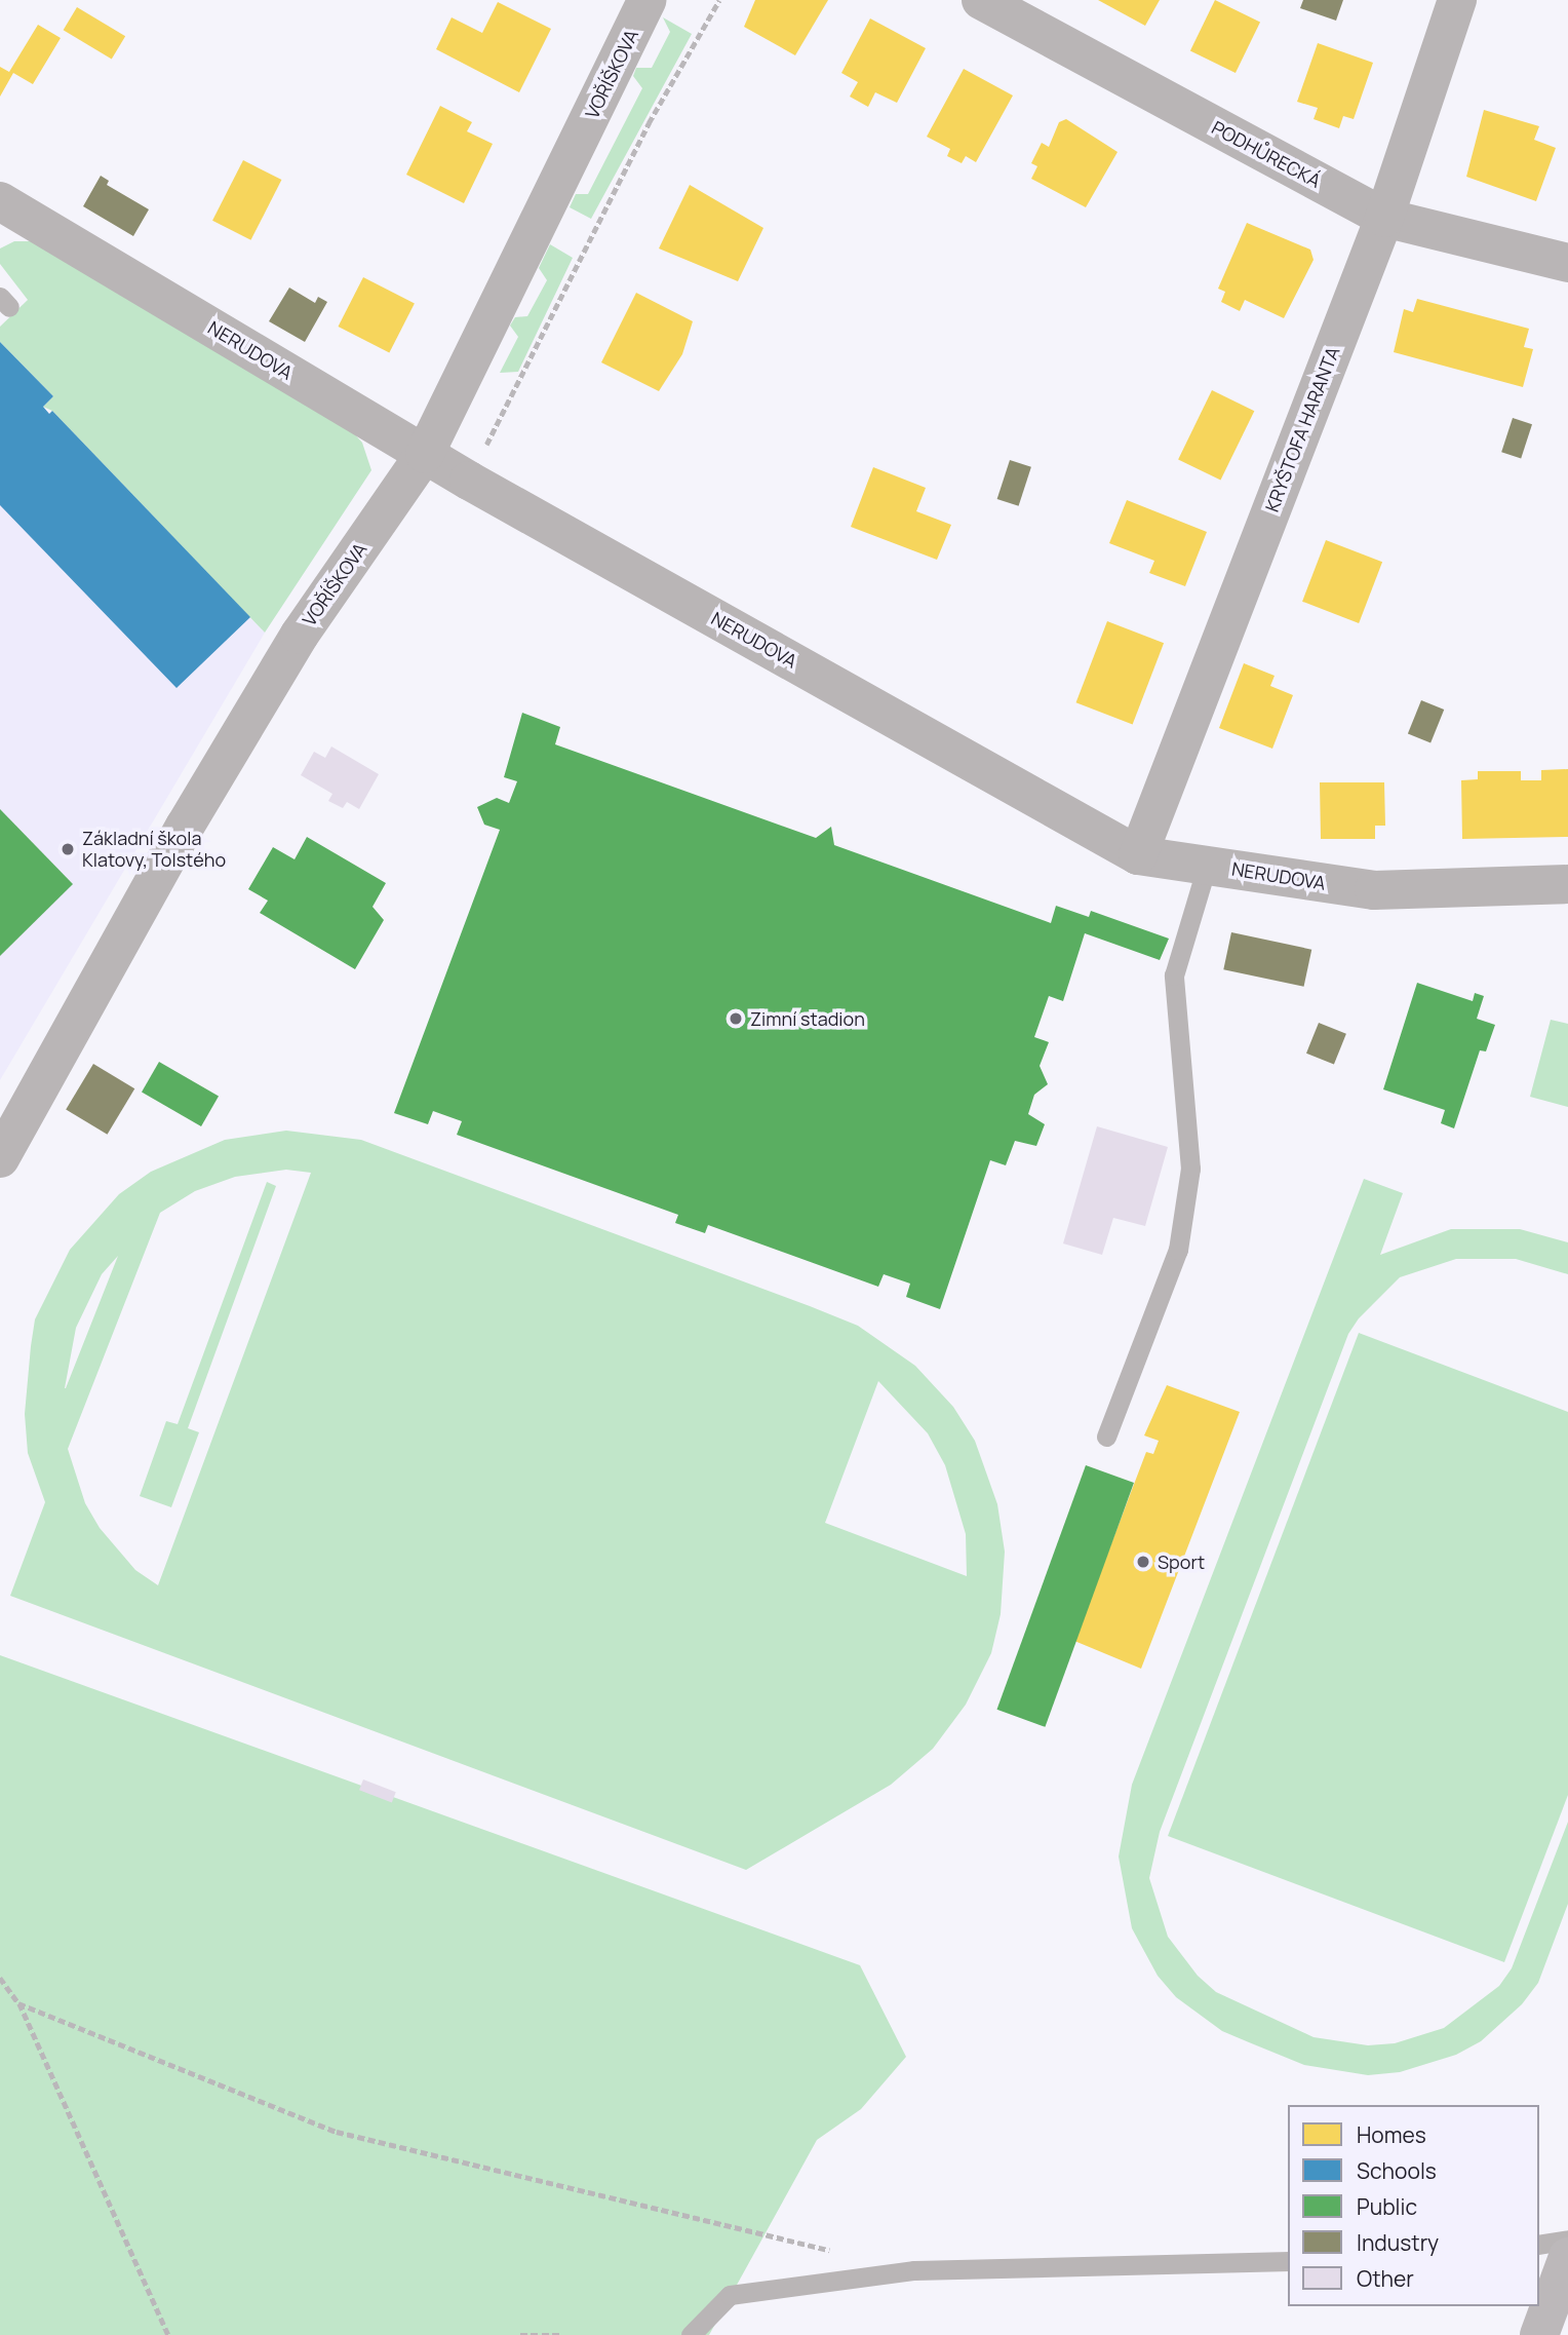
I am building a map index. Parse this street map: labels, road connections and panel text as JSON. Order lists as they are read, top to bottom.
{
  "streets": {
    "street": [
      "VOŘÍŠKOVA",
      "PODHŮRECKÁ",
      "NERUDOVA",
      "KRYŠTOFA HARANTA"
    ]
  },
  "crossings": [
    ["VOŘÍŠKOVA", "NERUDOVA"],
    ["PODHŮRECKÁ", "KRYŠTOFA HARANTA"],
    ["NERUDOVA", "KRYŠTOFA HARANTA"]
  ],
  "places": ["Základní škola Klatovy, Tolstého", "Zimní stadion", "Sport"],
  "legend": [
    "Homes",
    "Schools",
    "Public",
    "Industry",
    "Other"
  ]
}
